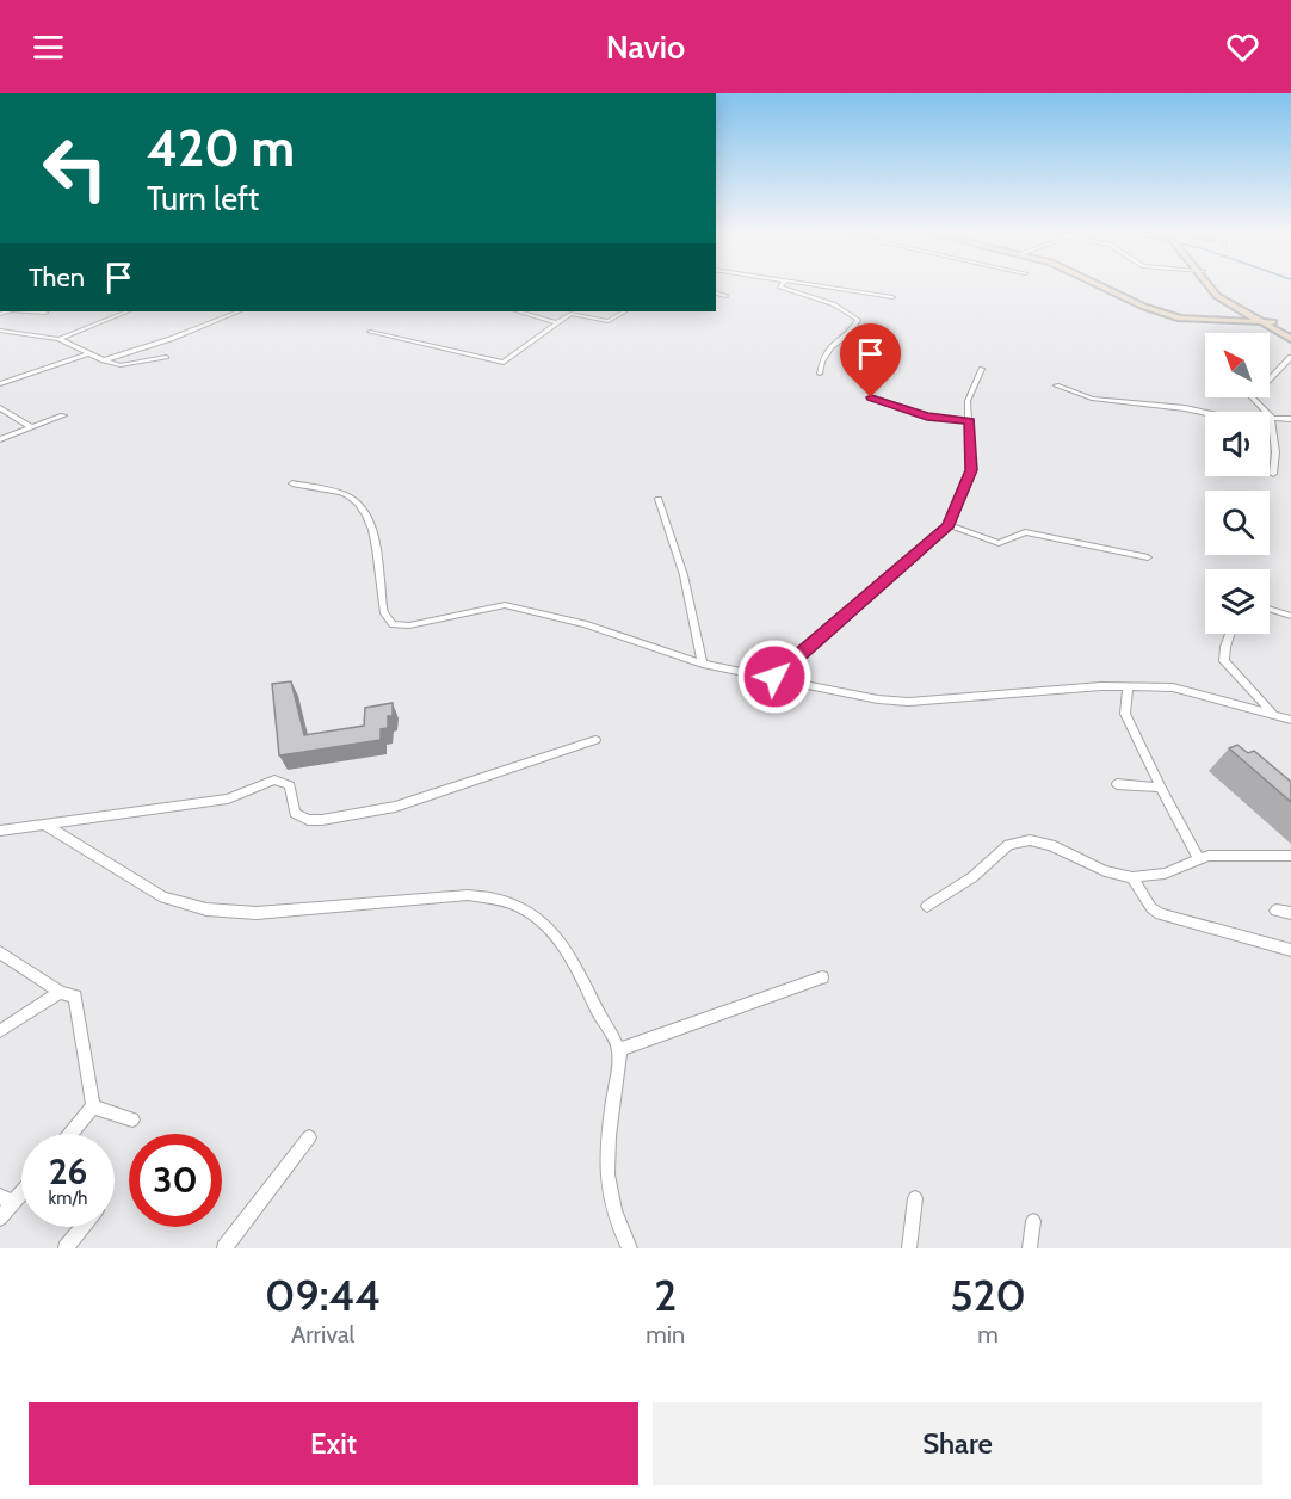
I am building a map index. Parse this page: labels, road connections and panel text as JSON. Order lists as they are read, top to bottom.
{
  "north": "top left",
  "page": {
    "header": "Navio",
    "turn": ["420 m", "Turn left"],
    "then": "Then",
    "speed": "26 km/h",
    "limit": "30",
    "eta": [
      "09:44",
      "Arrival",
      "2",
      "min",
      "520",
      "m"
    ],
    "buttons": ["Exit", "Share"]
  }
}
